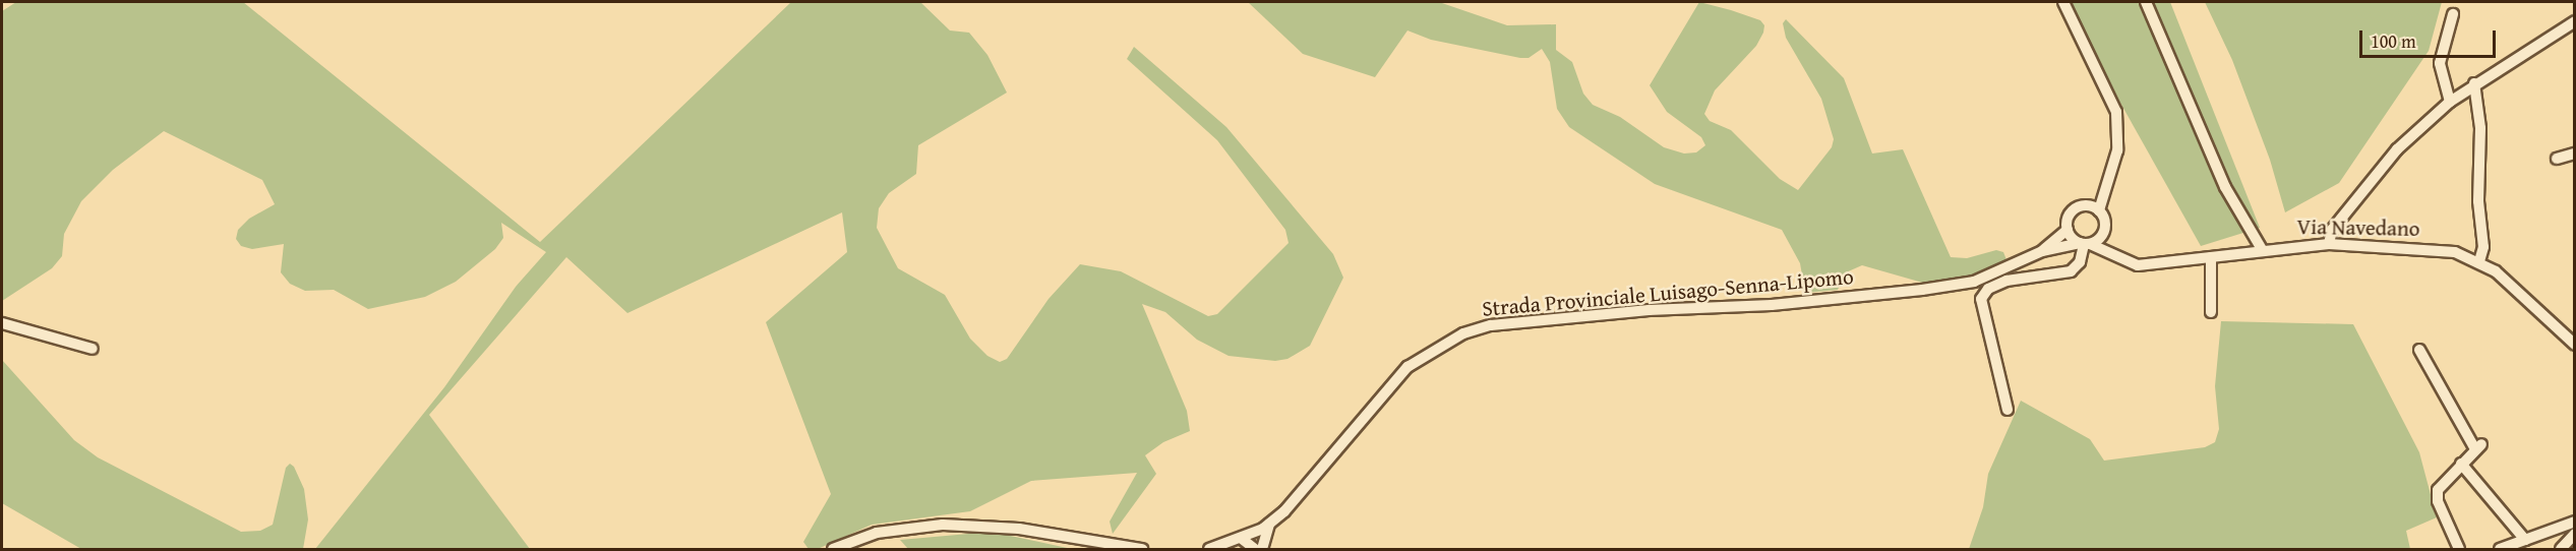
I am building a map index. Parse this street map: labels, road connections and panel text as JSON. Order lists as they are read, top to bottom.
{
  "streets": {
    "street": ["Via Navedano", "Strada Provinciale Luisago-Senna-Lipomo"]
  },
  "crossings": [
    ["Via Navedano", "Strada Provinciale Luisago-Senna-Lipomo"]
  ],
  "scale_bar": "100 m"
}
